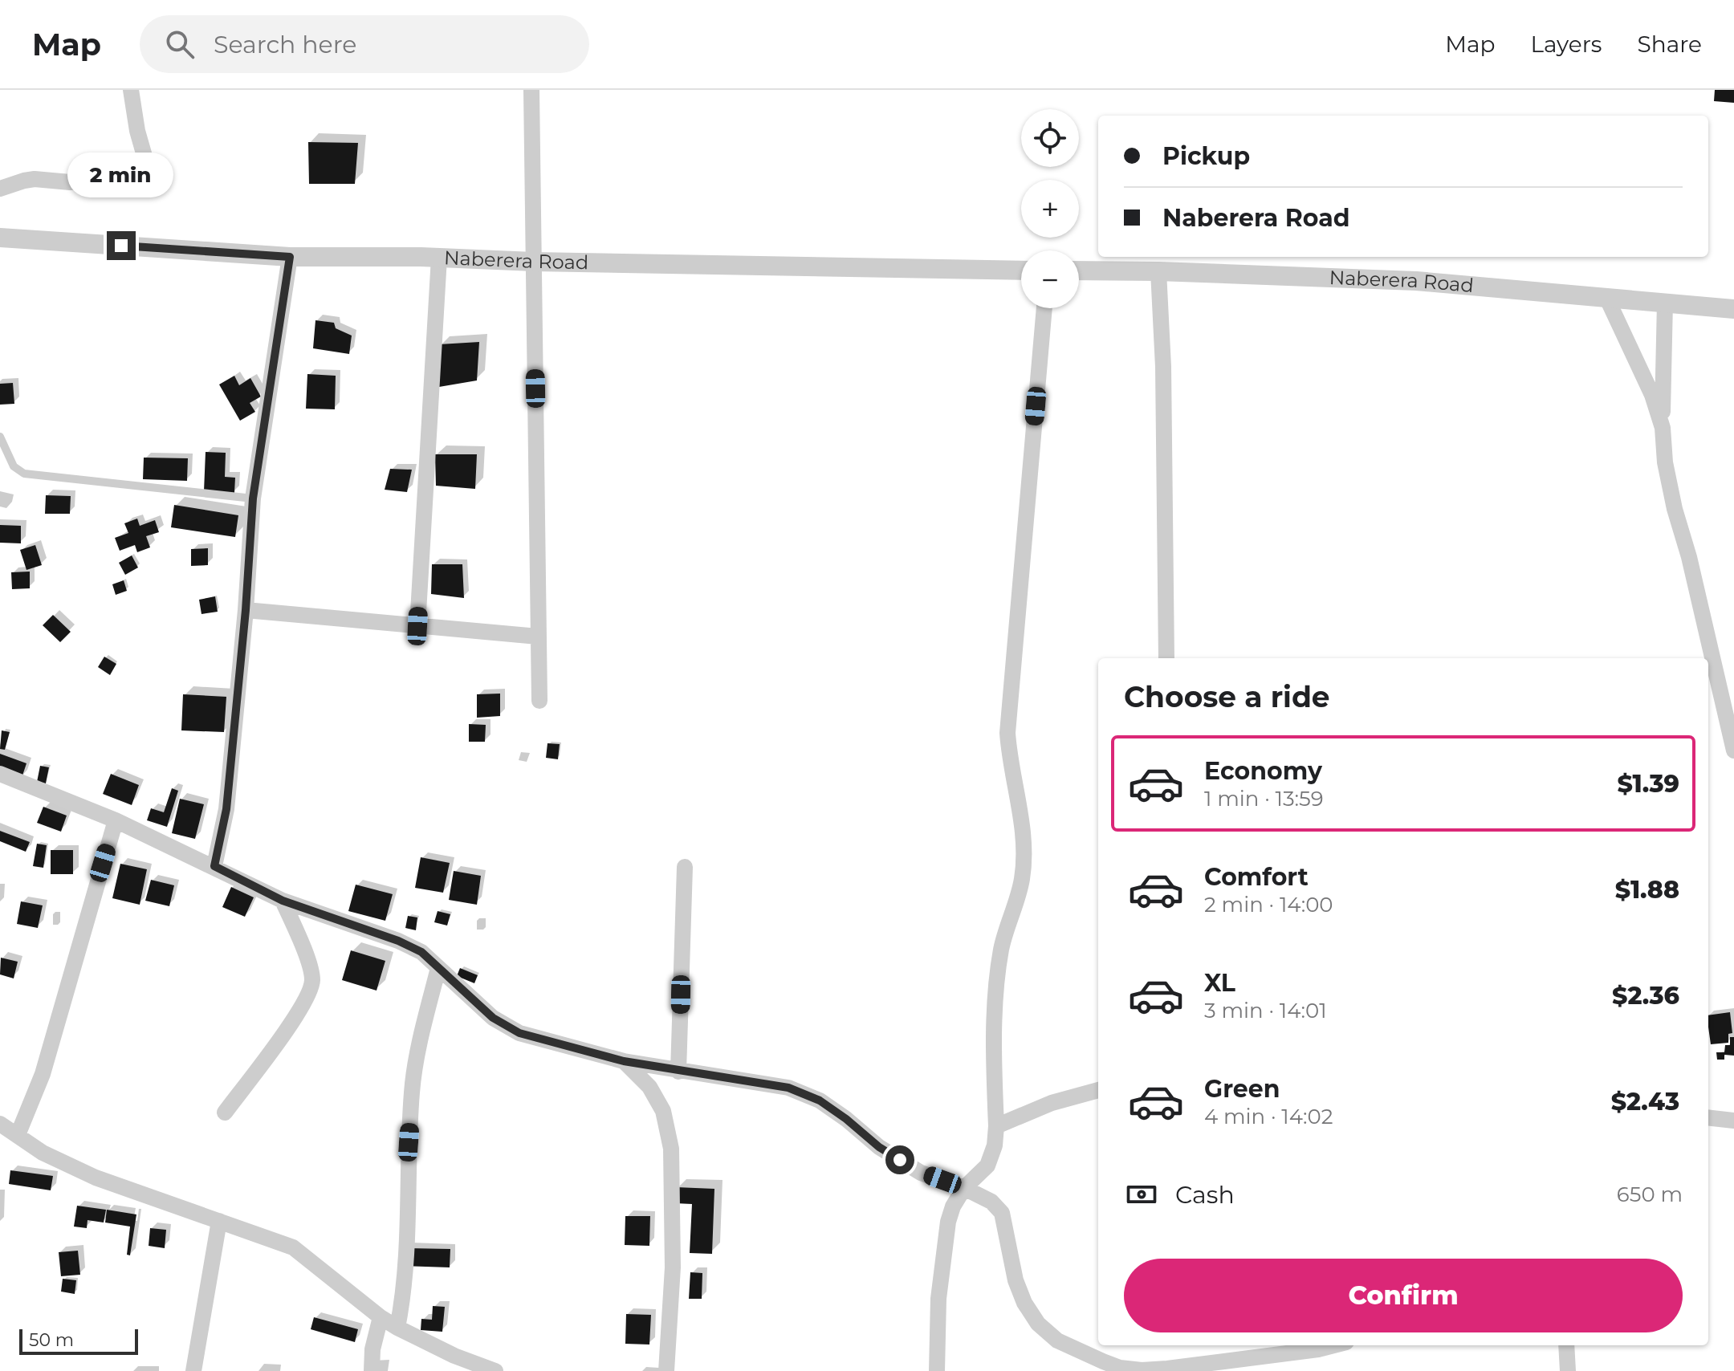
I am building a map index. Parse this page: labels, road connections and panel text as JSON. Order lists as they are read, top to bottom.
{
  "streets": {
    "street": ["Naberera Road"]
  },
  "scale_bar": "50 m",
  "page": {
    "header": "Map",
    "search": "Search here",
    "nav": ["Map", "Layers", "Share"],
    "map_buttons": ["+", "−"],
    "banner": ["Pickup", "Naberera Road"],
    "bubble": "2 min",
    "heading": "Choose a ride",
    "list": [
      {
        "name": "Economy",
        "note": "1 min · 13:59",
        "value": "$1.39"
      },
      {
        "name": "Comfort",
        "note": "2 min · 14:00",
        "value": "$1.88"
      },
      {
        "name": "XL",
        "note": "3 min · 14:01",
        "value": "$2.36"
      },
      {
        "name": "Green",
        "note": "4 min · 14:02",
        "value": "$2.43"
      }
    ],
    "pay": ["Cash", "650 m"],
    "buttons": "Confirm",
    "scale": "50 m"
  }
}
